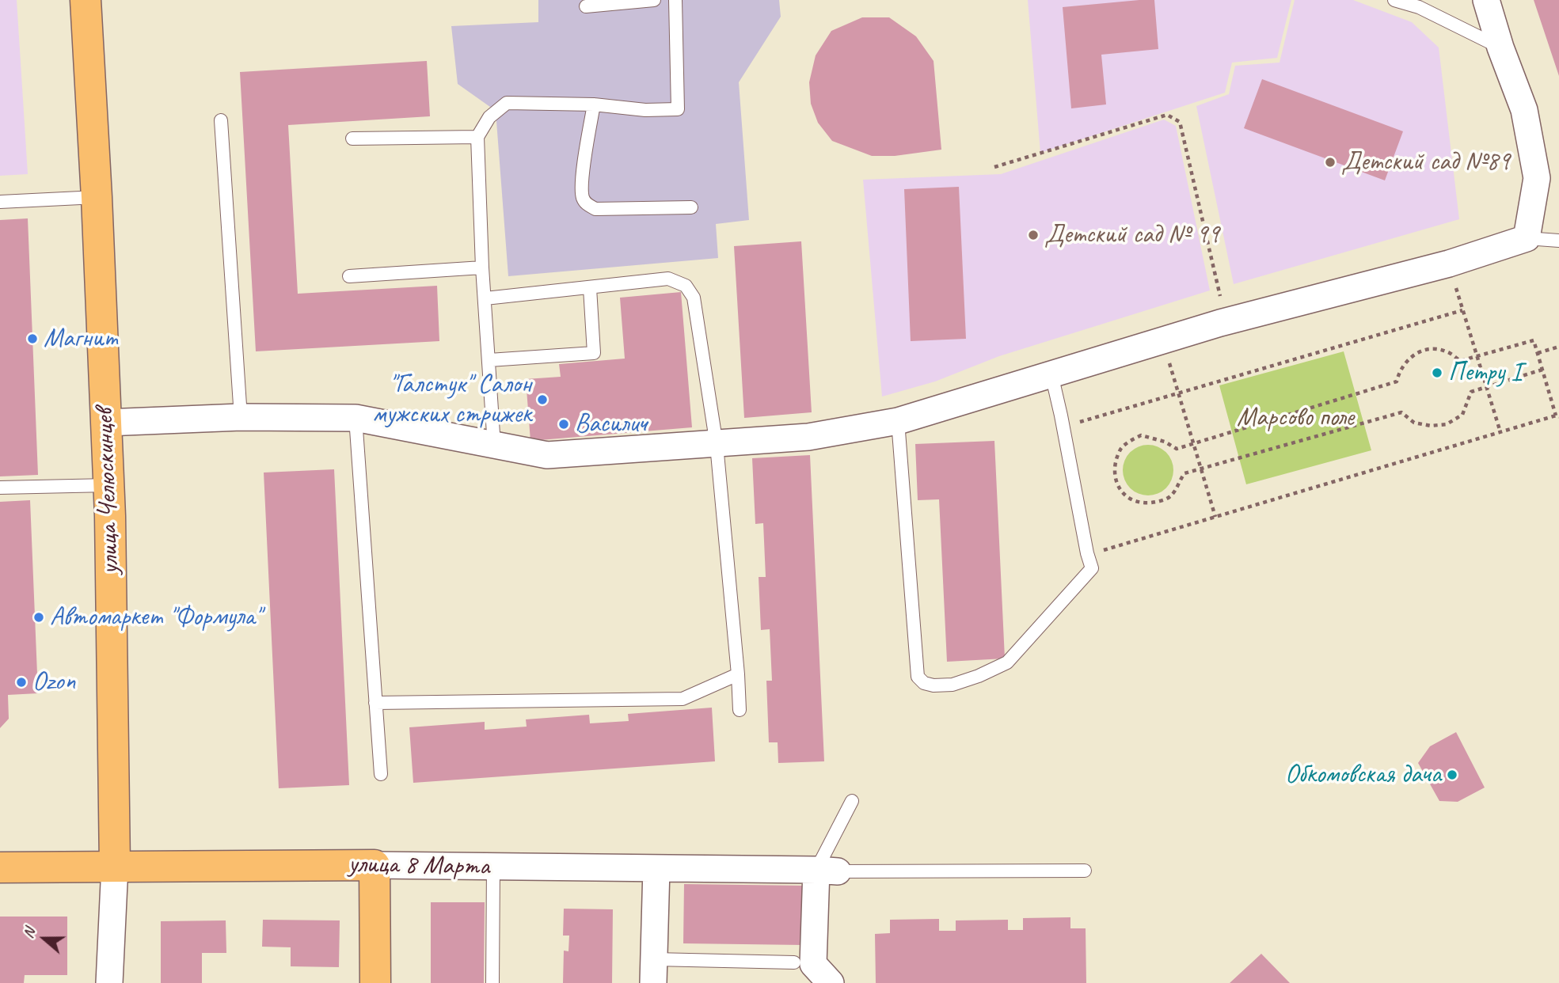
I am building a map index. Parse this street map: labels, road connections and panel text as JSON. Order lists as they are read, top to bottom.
{
  "streets": {
    "main road": ["улица Челюскинцев", "улица 8 Марта"]
  },
  "crossings": [
    ["улица Челюскинцев", "улица 8 Марта"]
  ],
  "parks": ["Марсово поле"],
  "places": [
    "Детский сад №89",
    "Детский сад № 99",
    "Магнит",
    "Петру I",
    "\"Галстук\" Салон мужских стрижек",
    "Василич",
    "Автомаркет \"Формула\"",
    "Ozon",
    "Обкомовская дача"
  ],
  "north": "left"
}
